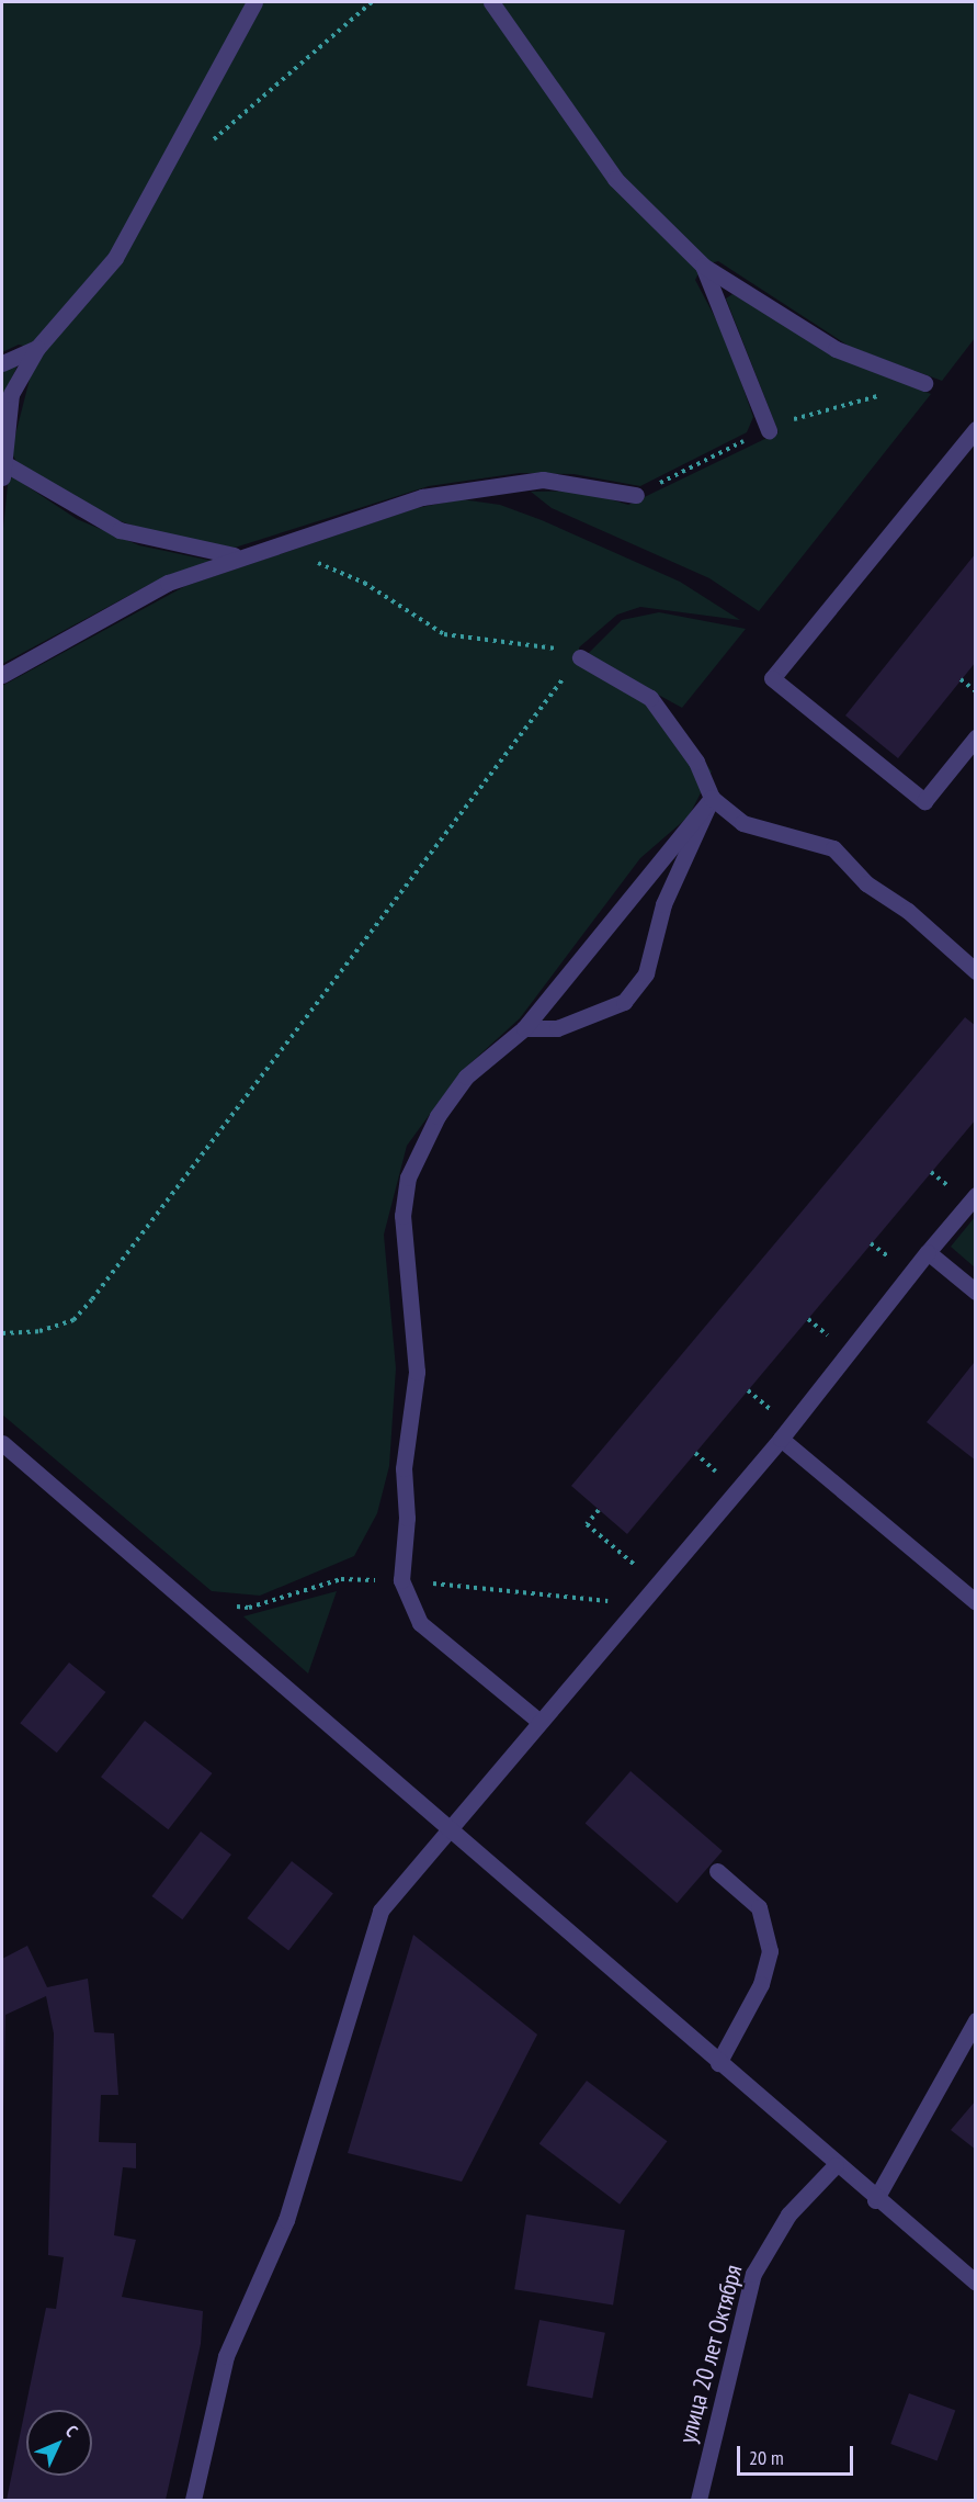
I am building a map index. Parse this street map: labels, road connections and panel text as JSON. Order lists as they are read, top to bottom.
{
  "streets": {
    "street": ["улица 20 лет Октября"]
  },
  "scale_bar": "20 m",
  "north": "top right"
}
